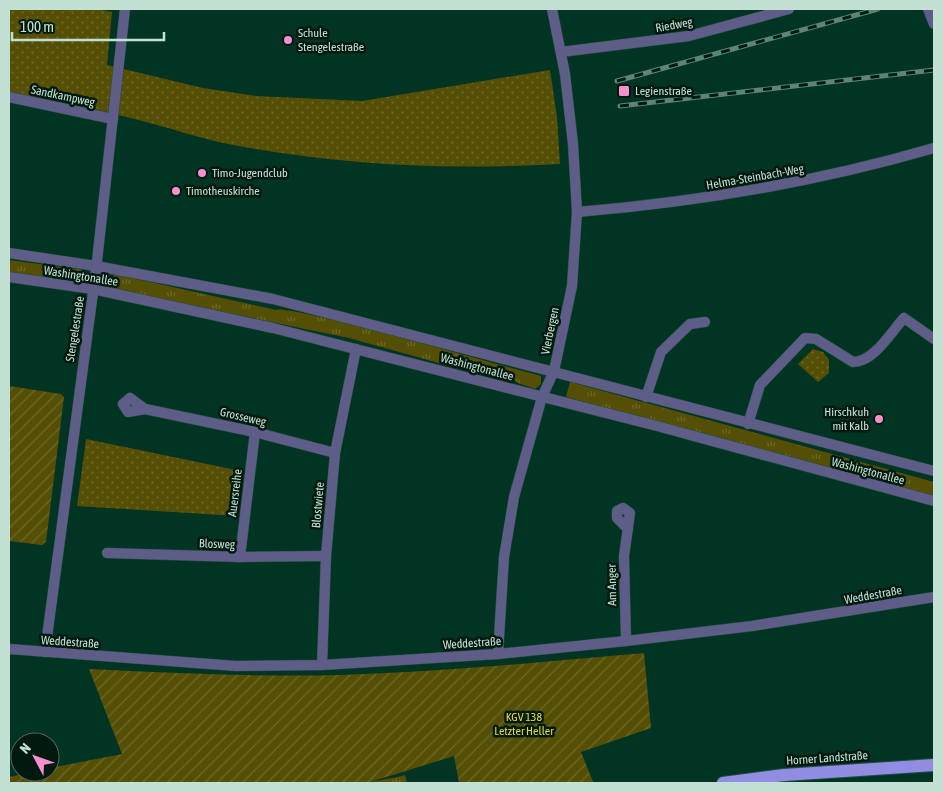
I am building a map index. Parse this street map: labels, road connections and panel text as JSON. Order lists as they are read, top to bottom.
{
  "streets": {
    "main road": ["Horner Landstraße"],
    "street": [
      "Riedweg",
      "Sandkampweg",
      "Helma-Steinbach-Weg",
      "Washingtonallee",
      "Stengelestraße",
      "Vierbergen",
      "Grosseweg",
      "Auersreihe",
      "Blostwiete",
      "Blosweg",
      "Am Anger",
      "Weddestraße"
    ]
  },
  "crossings": [
    ["Riedweg", "Vierbergen"],
    ["Sandkampweg", "Stengelestraße"],
    ["Helma-Steinbach-Weg", "Vierbergen"],
    ["Washingtonallee", "Stengelestraße"],
    ["Washingtonallee", "Vierbergen"],
    ["Washingtonallee", "Blostwiete"],
    ["Stengelestraße", "Weddestraße"],
    ["Vierbergen", "Weddestraße"],
    ["Grosseweg", "Auersreihe"],
    ["Grosseweg", "Blostwiete"],
    ["Auersreihe", "Blosweg"],
    ["Blostwiete", "Blosweg"],
    ["Blostwiete", "Weddestraße"],
    ["Am Anger", "Weddestraße"]
  ],
  "parks": ["KGV 138 Letzter Heller"],
  "places": {
    "other": [
      "Schule Stengelestraße",
      "Timo-Jugendclub",
      "Timotheuskirche",
      "Hirschkuh mit Kalb"
    ],
    "transit": ["Legienstraße"]
  },
  "scale_bar": "100 m",
  "north": "top left"
}
